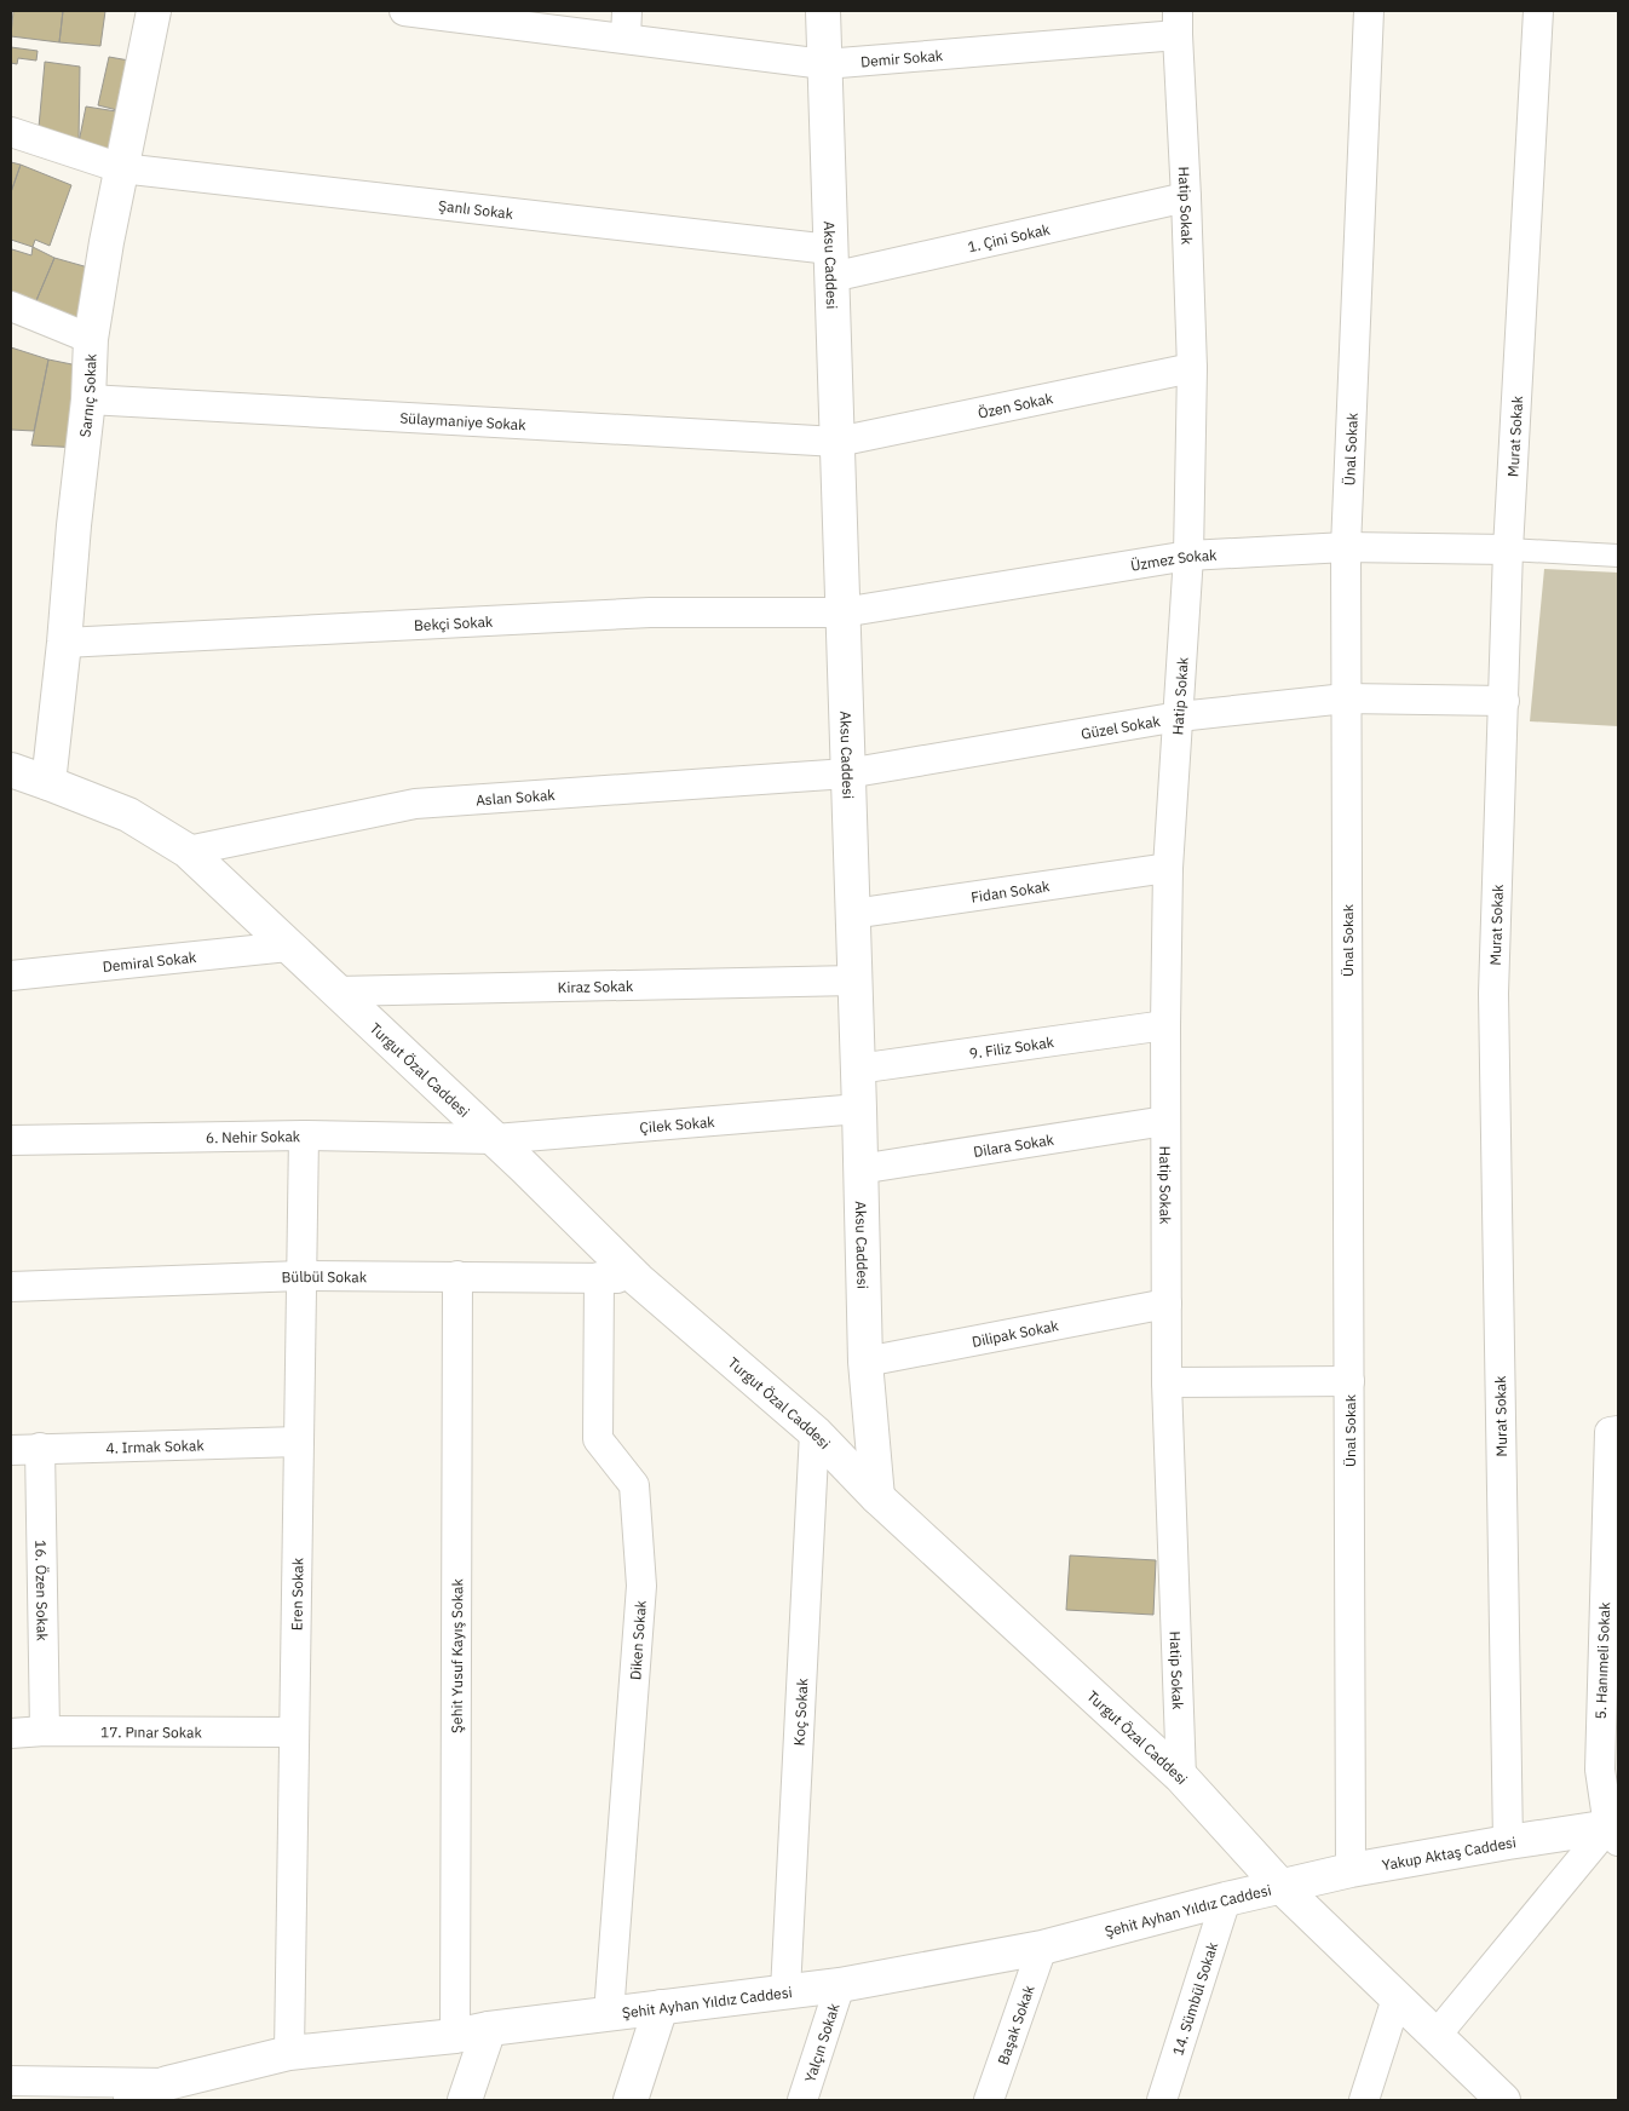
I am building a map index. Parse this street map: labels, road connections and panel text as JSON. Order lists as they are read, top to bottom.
{
  "streets": {
    "street": [
      "Demir Sokak",
      "Hatip Sokak",
      "Şanlı Sokak",
      "1. Çini Sokak",
      "Aksu Caddesi",
      "Sarnıç Sokak",
      "Özen Sokak",
      "Sülaymaniye Sokak",
      "Murat Sokak",
      "Ünal Sokak",
      "Üzmez Sokak",
      "Bekçi Sokak",
      "Güzel Sokak",
      "Aslan Sokak",
      "Fidan Sokak",
      "Demiral Sokak",
      "Kiraz Sokak",
      "9. Filiz Sokak",
      "Turgut Özal Caddesi",
      "Çilek Sokak",
      "6. Nehir Sokak",
      "Dilara Sokak",
      "Bülbül Sokak",
      "Dilipak Sokak",
      "4. Irmak Sokak",
      "16. Özen Sokak",
      "Eren Sokak",
      "Diken Sokak",
      "Şehit Yusuf Kayış Sokak",
      "5. Hanımeli Sokak",
      "Koç Sokak",
      "17. Pınar Sokak",
      "Yakup Aktaş Caddesi",
      "Şehit Ayhan Yıldız Caddesi",
      "14. Sümbül Sokak",
      "Başak Sokak",
      "Yalçın Sokak"
    ]
  },
  "crossings": [
    ["Demir Sokak", "Hatip Sokak"],
    ["Demir Sokak", "Aksu Caddesi"],
    ["Hatip Sokak", "1. Çini Sokak"],
    ["Hatip Sokak", "Özen Sokak"],
    ["Hatip Sokak", "Üzmez Sokak"],
    ["Hatip Sokak", "Güzel Sokak"],
    ["Hatip Sokak", "Fidan Sokak"],
    ["Hatip Sokak", "9. Filiz Sokak"],
    ["Hatip Sokak", "Turgut Özal Caddesi"],
    ["Hatip Sokak", "Dilara Sokak"],
    ["Hatip Sokak", "Dilipak Sokak"],
    ["Şanlı Sokak", "1. Çini Sokak"],
    ["Şanlı Sokak", "Aksu Caddesi"],
    ["Şanlı Sokak", "Sarnıç Sokak"],
    ["1. Çini Sokak", "Aksu Caddesi"],
    ["Aksu Caddesi", "Özen Sokak"],
    ["Aksu Caddesi", "Sülaymaniye Sokak"],
    ["Aksu Caddesi", "Üzmez Sokak"],
    ["Aksu Caddesi", "Bekçi Sokak"],
    ["Aksu Caddesi", "Güzel Sokak"],
    ["Aksu Caddesi", "Aslan Sokak"],
    ["Aksu Caddesi", "Fidan Sokak"],
    ["Aksu Caddesi", "Kiraz Sokak"],
    ["Aksu Caddesi", "9. Filiz Sokak"],
    ["Aksu Caddesi", "Turgut Özal Caddesi"],
    ["Aksu Caddesi", "Çilek Sokak"],
    ["Aksu Caddesi", "Dilara Sokak"],
    ["Aksu Caddesi", "Dilipak Sokak"],
    ["Sarnıç Sokak", "Sülaymaniye Sokak"],
    ["Sarnıç Sokak", "Bekçi Sokak"],
    ["Sarnıç Sokak", "Turgut Özal Caddesi"],
    ["Özen Sokak", "Sülaymaniye Sokak"],
    ["Murat Sokak", "Üzmez Sokak"],
    ["Murat Sokak", "Güzel Sokak"],
    ["Murat Sokak", "Yakup Aktaş Caddesi"],
    ["Ünal Sokak", "Üzmez Sokak"],
    ["Ünal Sokak", "Güzel Sokak"],
    ["Ünal Sokak", "Yakup Aktaş Caddesi"],
    ["Üzmez Sokak", "Bekçi Sokak"],
    ["Güzel Sokak", "Aslan Sokak"],
    ["Aslan Sokak", "Turgut Özal Caddesi"],
    ["Demiral Sokak", "Turgut Özal Caddesi"],
    ["Kiraz Sokak", "Turgut Özal Caddesi"],
    ["Turgut Özal Caddesi", "Çilek Sokak"],
    ["Turgut Özal Caddesi", "6. Nehir Sokak"],
    ["Turgut Özal Caddesi", "Bülbül Sokak"],
    ["Turgut Özal Caddesi", "Koç Sokak"],
    ["Turgut Özal Caddesi", "Yakup Aktaş Caddesi"],
    ["Turgut Özal Caddesi", "Şehit Ayhan Yıldız Caddesi"],
    ["Çilek Sokak", "6. Nehir Sokak"],
    ["6. Nehir Sokak", "Eren Sokak"],
    ["Bülbül Sokak", "Eren Sokak"],
    ["Bülbül Sokak", "Diken Sokak"],
    ["Bülbül Sokak", "Şehit Yusuf Kayış Sokak"],
    ["4. Irmak Sokak", "16. Özen Sokak"],
    ["4. Irmak Sokak", "Eren Sokak"],
    ["16. Özen Sokak", "17. Pınar Sokak"],
    ["Eren Sokak", "17. Pınar Sokak"],
    ["Eren Sokak", "Şehit Ayhan Yıldız Caddesi"],
    ["Diken Sokak", "Şehit Ayhan Yıldız Caddesi"],
    ["Şehit Yusuf Kayış Sokak", "Şehit Ayhan Yıldız Caddesi"],
    ["5. Hanımeli Sokak", "Yakup Aktaş Caddesi"],
    ["Koç Sokak", "Şehit Ayhan Yıldız Caddesi"],
    ["Yakup Aktaş Caddesi", "Şehit Ayhan Yıldız Caddesi"],
    ["Şehit Ayhan Yıldız Caddesi", "14. Sümbül Sokak"],
    ["Şehit Ayhan Yıldız Caddesi", "Başak Sokak"],
    ["Şehit Ayhan Yıldız Caddesi", "Yalçın Sokak"]
  ]
}
